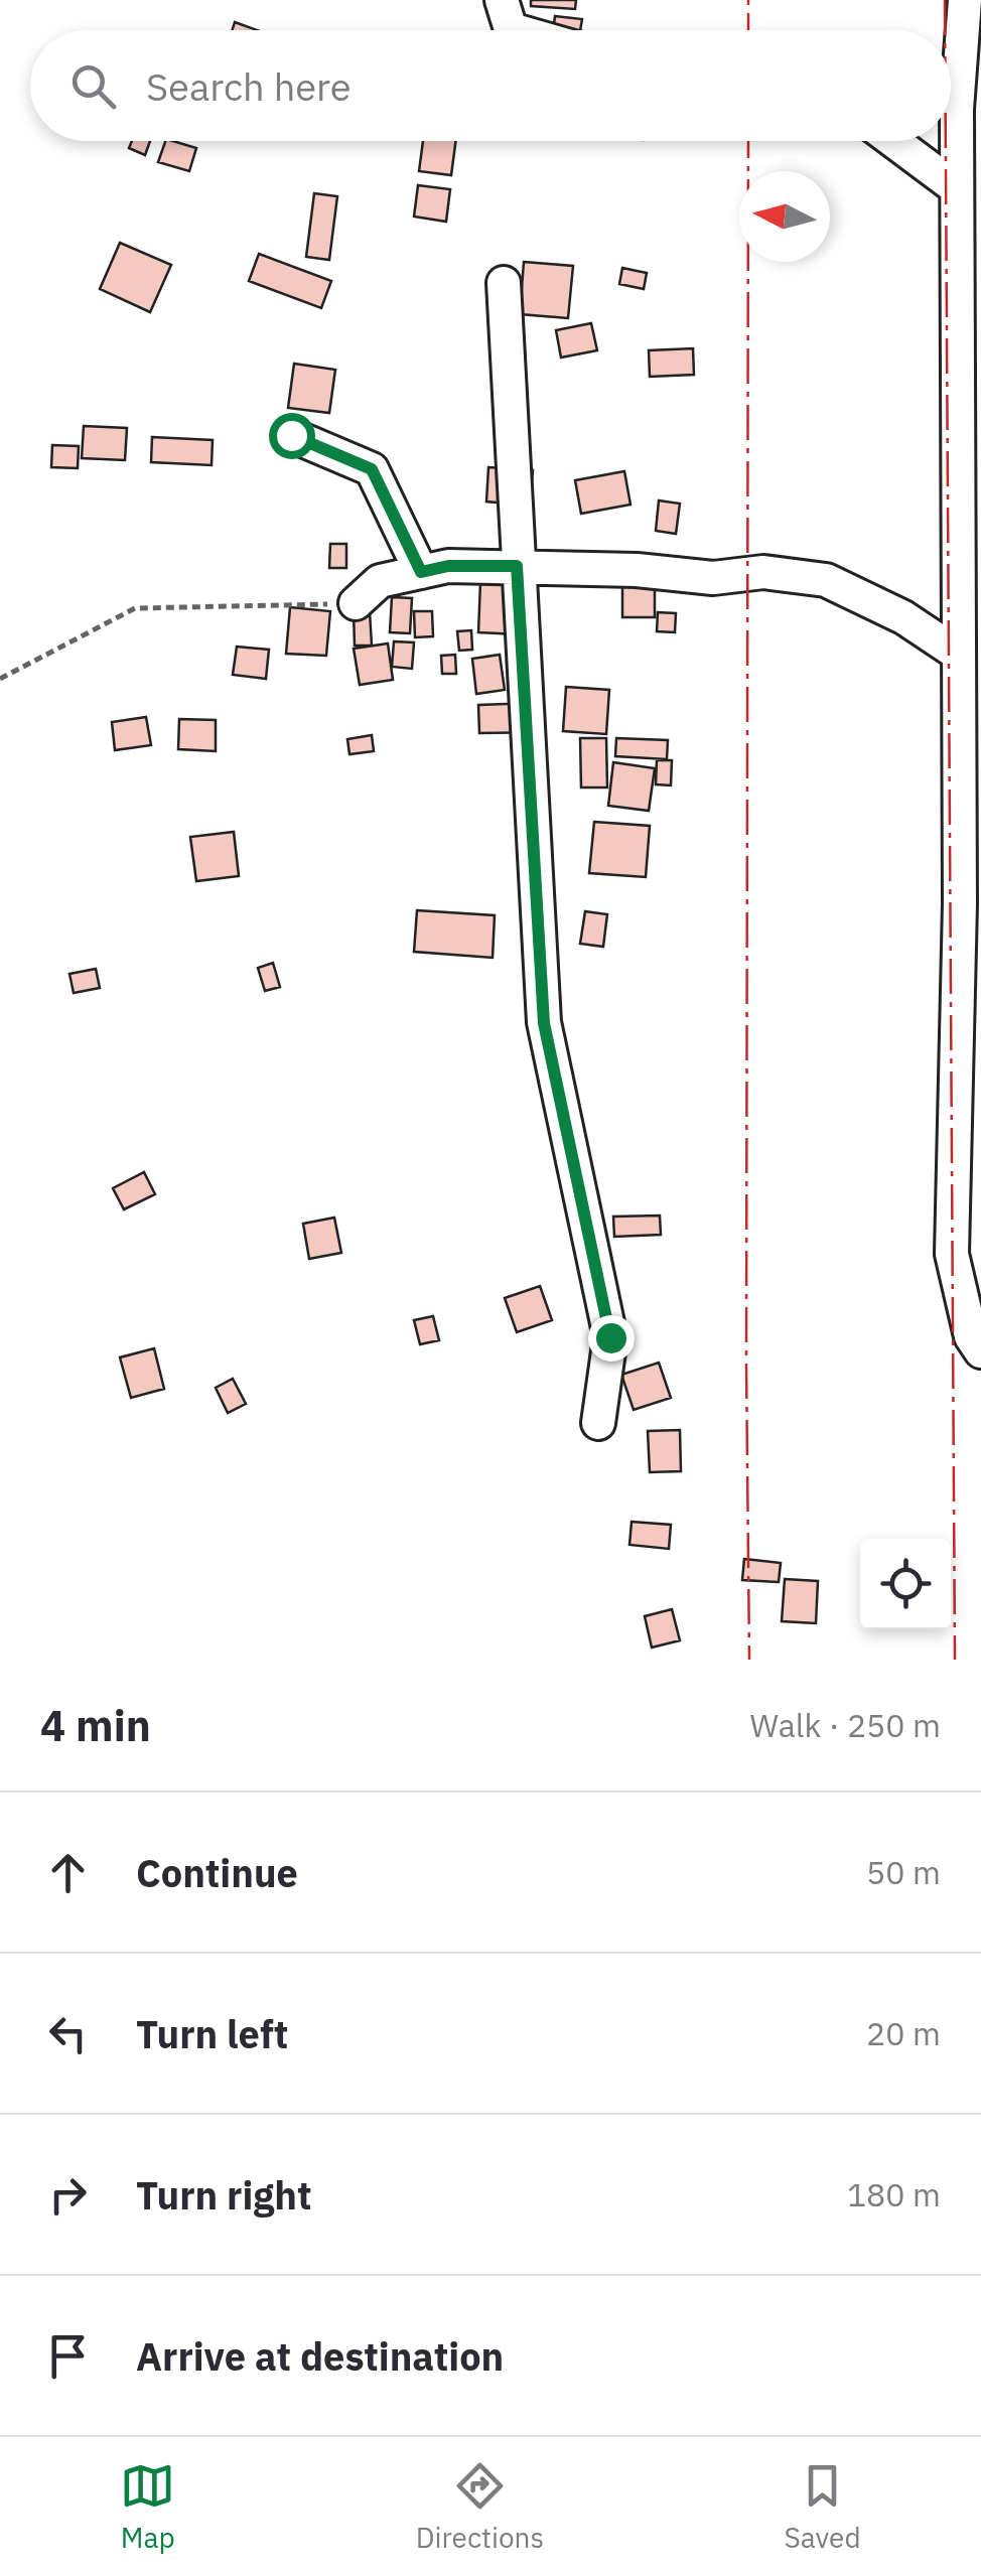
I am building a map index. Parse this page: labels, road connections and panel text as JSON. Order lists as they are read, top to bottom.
{
  "north": "left",
  "page": {
    "search": "Search here",
    "heading": ["4 min", "Walk · 250 m"],
    "list": [
      ["Continue", "50 m"],
      ["Turn left", "20 m"],
      ["Turn right", "180 m"],
      "Arrive at destination"
    ],
    "nav": ["Map", "Directions", "Saved"]
  }
}
